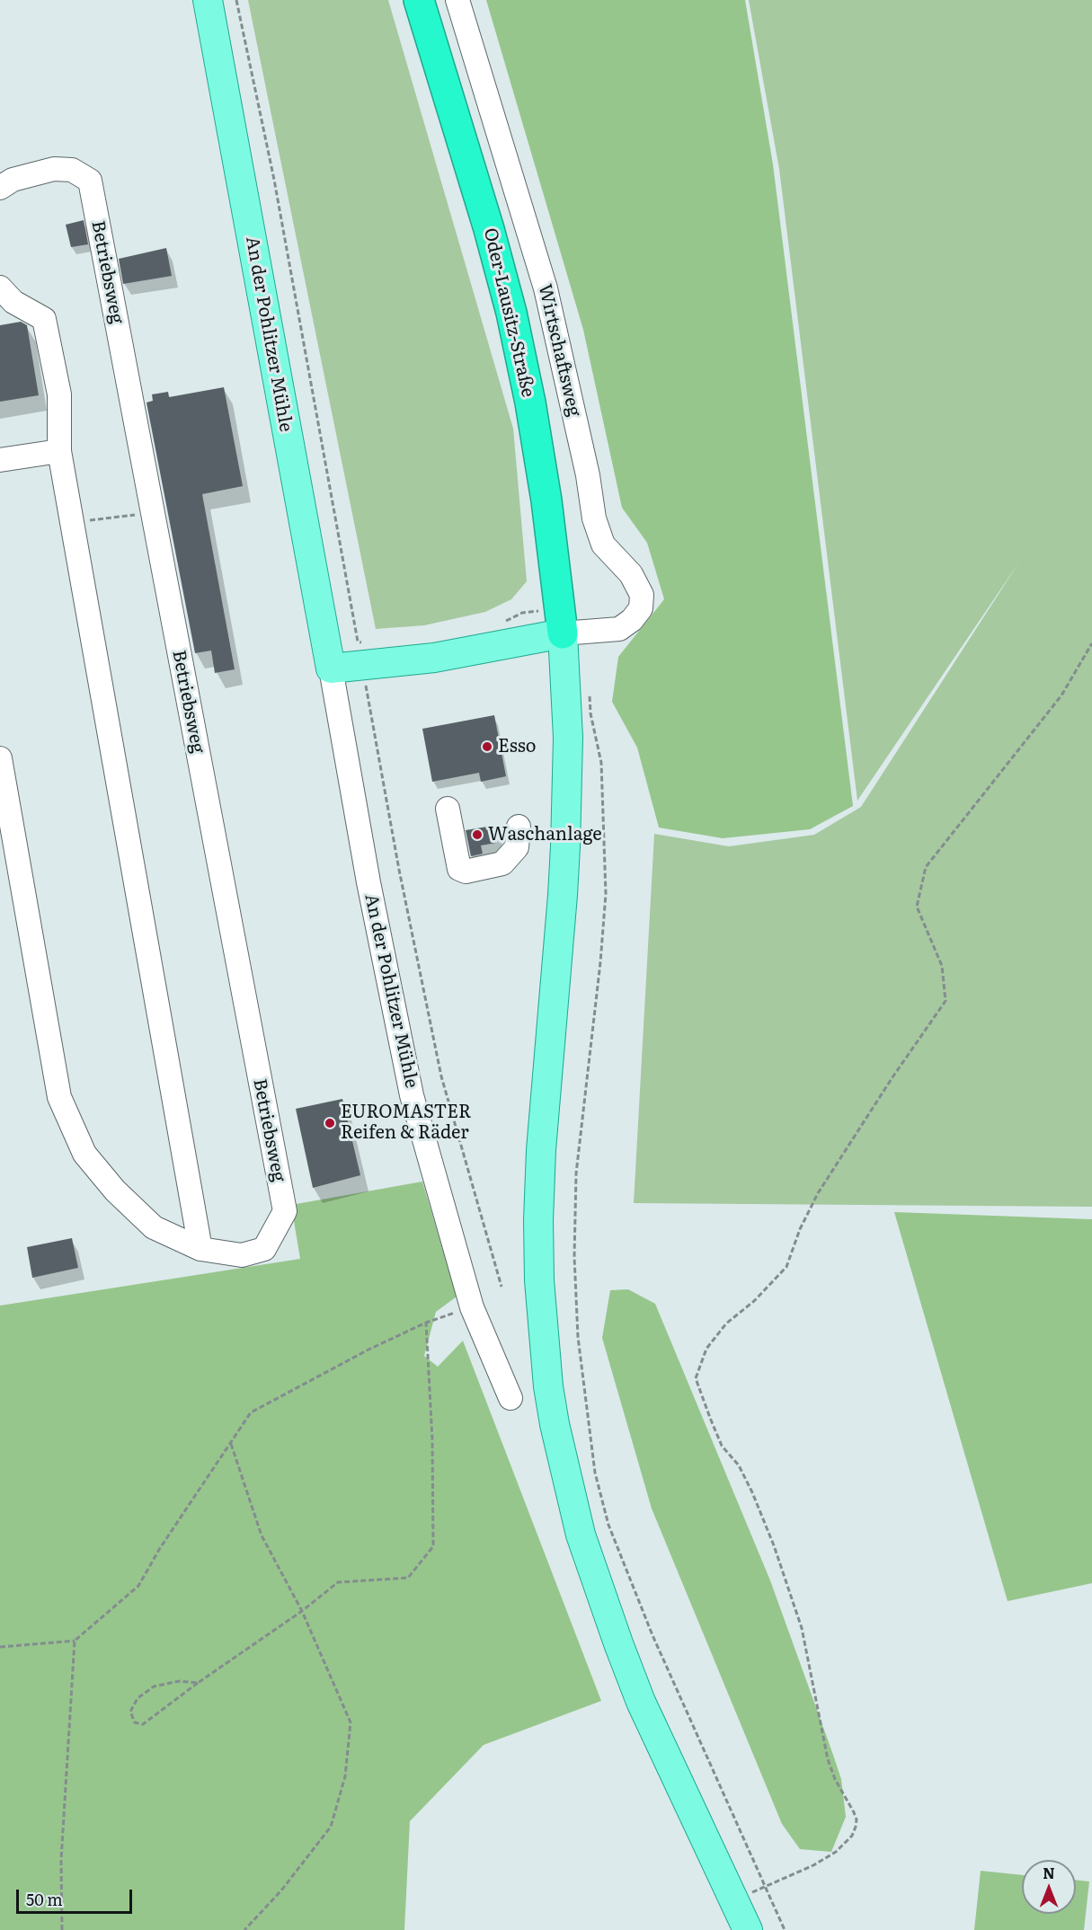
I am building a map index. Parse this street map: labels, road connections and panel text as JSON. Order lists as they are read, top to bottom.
{
  "streets": {
    "highway": ["Oder-Lausitz-Straße"],
    "main road": ["An der Pohlitzer Mühle"],
    "street": ["Betriebsweg", "Wirtschaftsweg"]
  },
  "crossings": [
    ["Oder-Lausitz-Straße", "Wirtschaftsweg"]
  ],
  "places": ["Esso", "Waschanlage", "EUROMASTER Reifen & Räder"],
  "scale_bar": "50 m",
  "north": "top"
}
